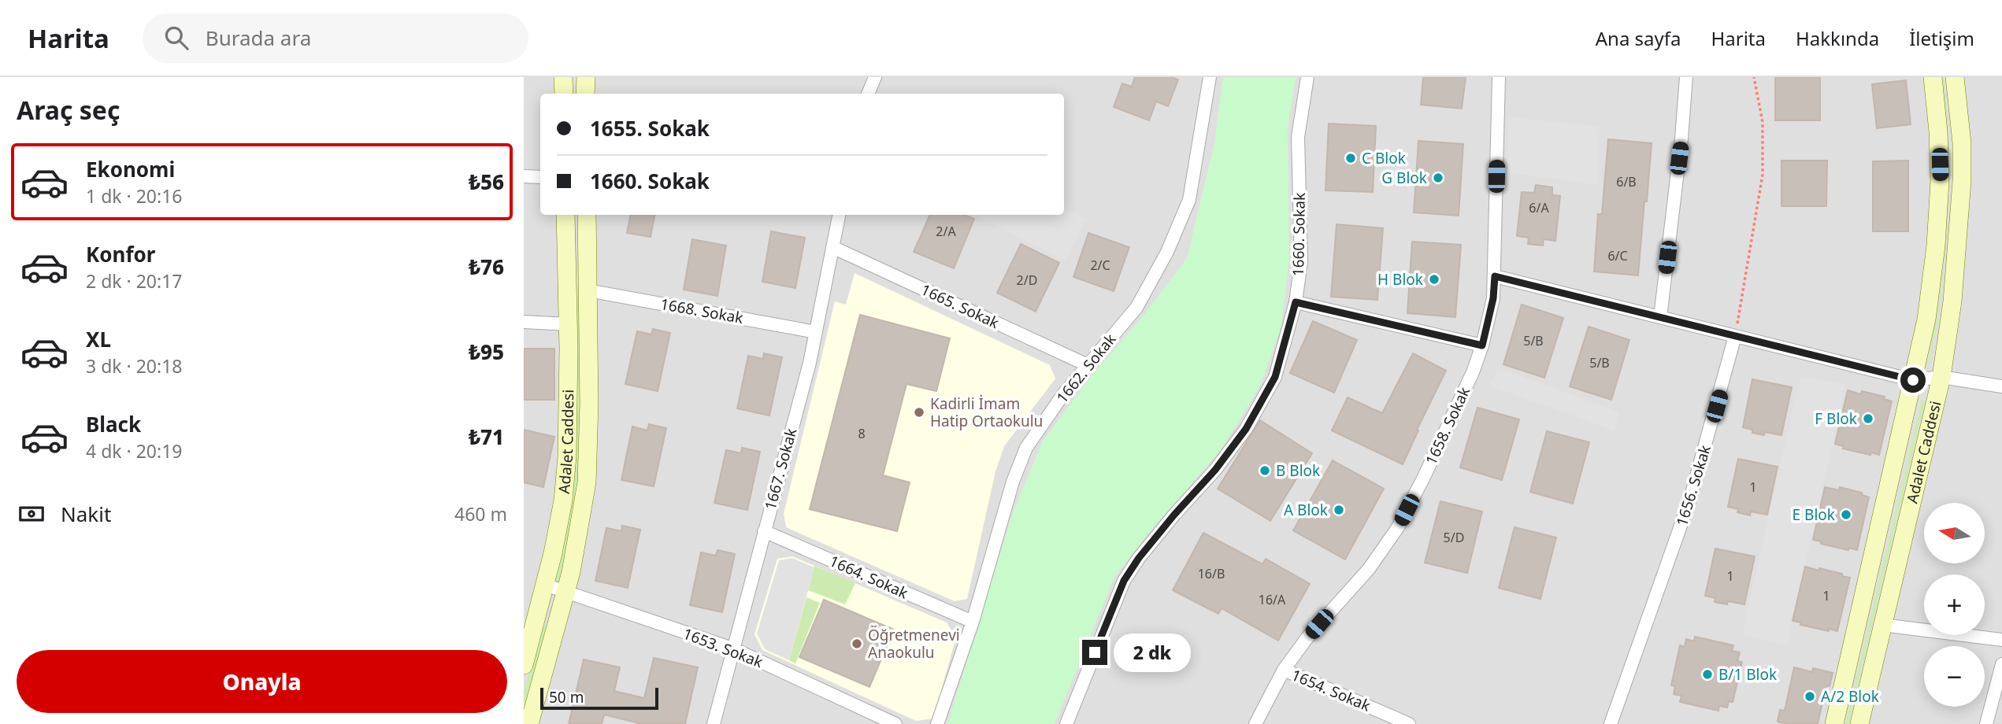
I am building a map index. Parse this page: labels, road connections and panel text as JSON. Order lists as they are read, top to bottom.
{
  "streets": {
    "street": [
      "1660. Sokak",
      "1665. Sokak",
      "1668. Sokak",
      "1662. Sokak",
      "1658. Sokak",
      "Adalet Caddesi",
      "1667. Sokak",
      "1656. Sokak",
      "1664. Sokak",
      "1653. Sokak",
      "1654. Sokak"
    ]
  },
  "crossings": [
    ["1665. Sokak", "1662. Sokak"],
    ["1665. Sokak", "1667. Sokak"],
    ["1668. Sokak", "1667. Sokak"],
    ["1662. Sokak", "1664. Sokak"],
    ["1658. Sokak", "1654. Sokak"],
    ["Adalet Caddesi", "1653. Sokak"],
    ["1667. Sokak", "1664. Sokak"],
    ["1667. Sokak", "1653. Sokak"]
  ],
  "places": [
    "C Blok",
    "G Blok",
    "H Blok",
    "Kadirli İmam Hatip Ortaokulu",
    "F Blok",
    "B Blok",
    "A Blok",
    "E Blok",
    "Öğretmenevi Anaokulu",
    "B/1 Blok",
    "A/2 Blok"
  ],
  "house_numbers": [
    "6/B",
    "6/A",
    "2/A",
    "6/C",
    "2/C",
    "2/D",
    "5/B",
    "5/B",
    "8",
    "1",
    "5/D",
    "16/B",
    "1",
    "1",
    "16/A"
  ],
  "scale_bar": "50 m",
  "north": "left",
  "page": {
    "header": "Harita",
    "search": "Burada ara",
    "nav": [
      "Ana sayfa",
      "Harita",
      "Hakkında",
      "İletişim"
    ],
    "heading": "Araç seç",
    "banner": ["1655. Sokak", "1660. Sokak"],
    "list": [
      {
        "name": "Ekonomi",
        "note": "1 dk · 20:16",
        "value": "₺56"
      },
      {
        "name": "Konfor",
        "note": "2 dk · 20:17",
        "value": "₺76"
      },
      {
        "name": "XL",
        "note": "3 dk · 20:18",
        "value": "₺95"
      },
      {
        "name": "Black",
        "note": "4 dk · 20:19",
        "value": "₺71"
      }
    ],
    "pay": ["Nakit", "460 m"],
    "map_buttons": ["+", "−"],
    "bubble": "2 dk",
    "buttons": "Onayla",
    "scale": "50 m"
  }
}
